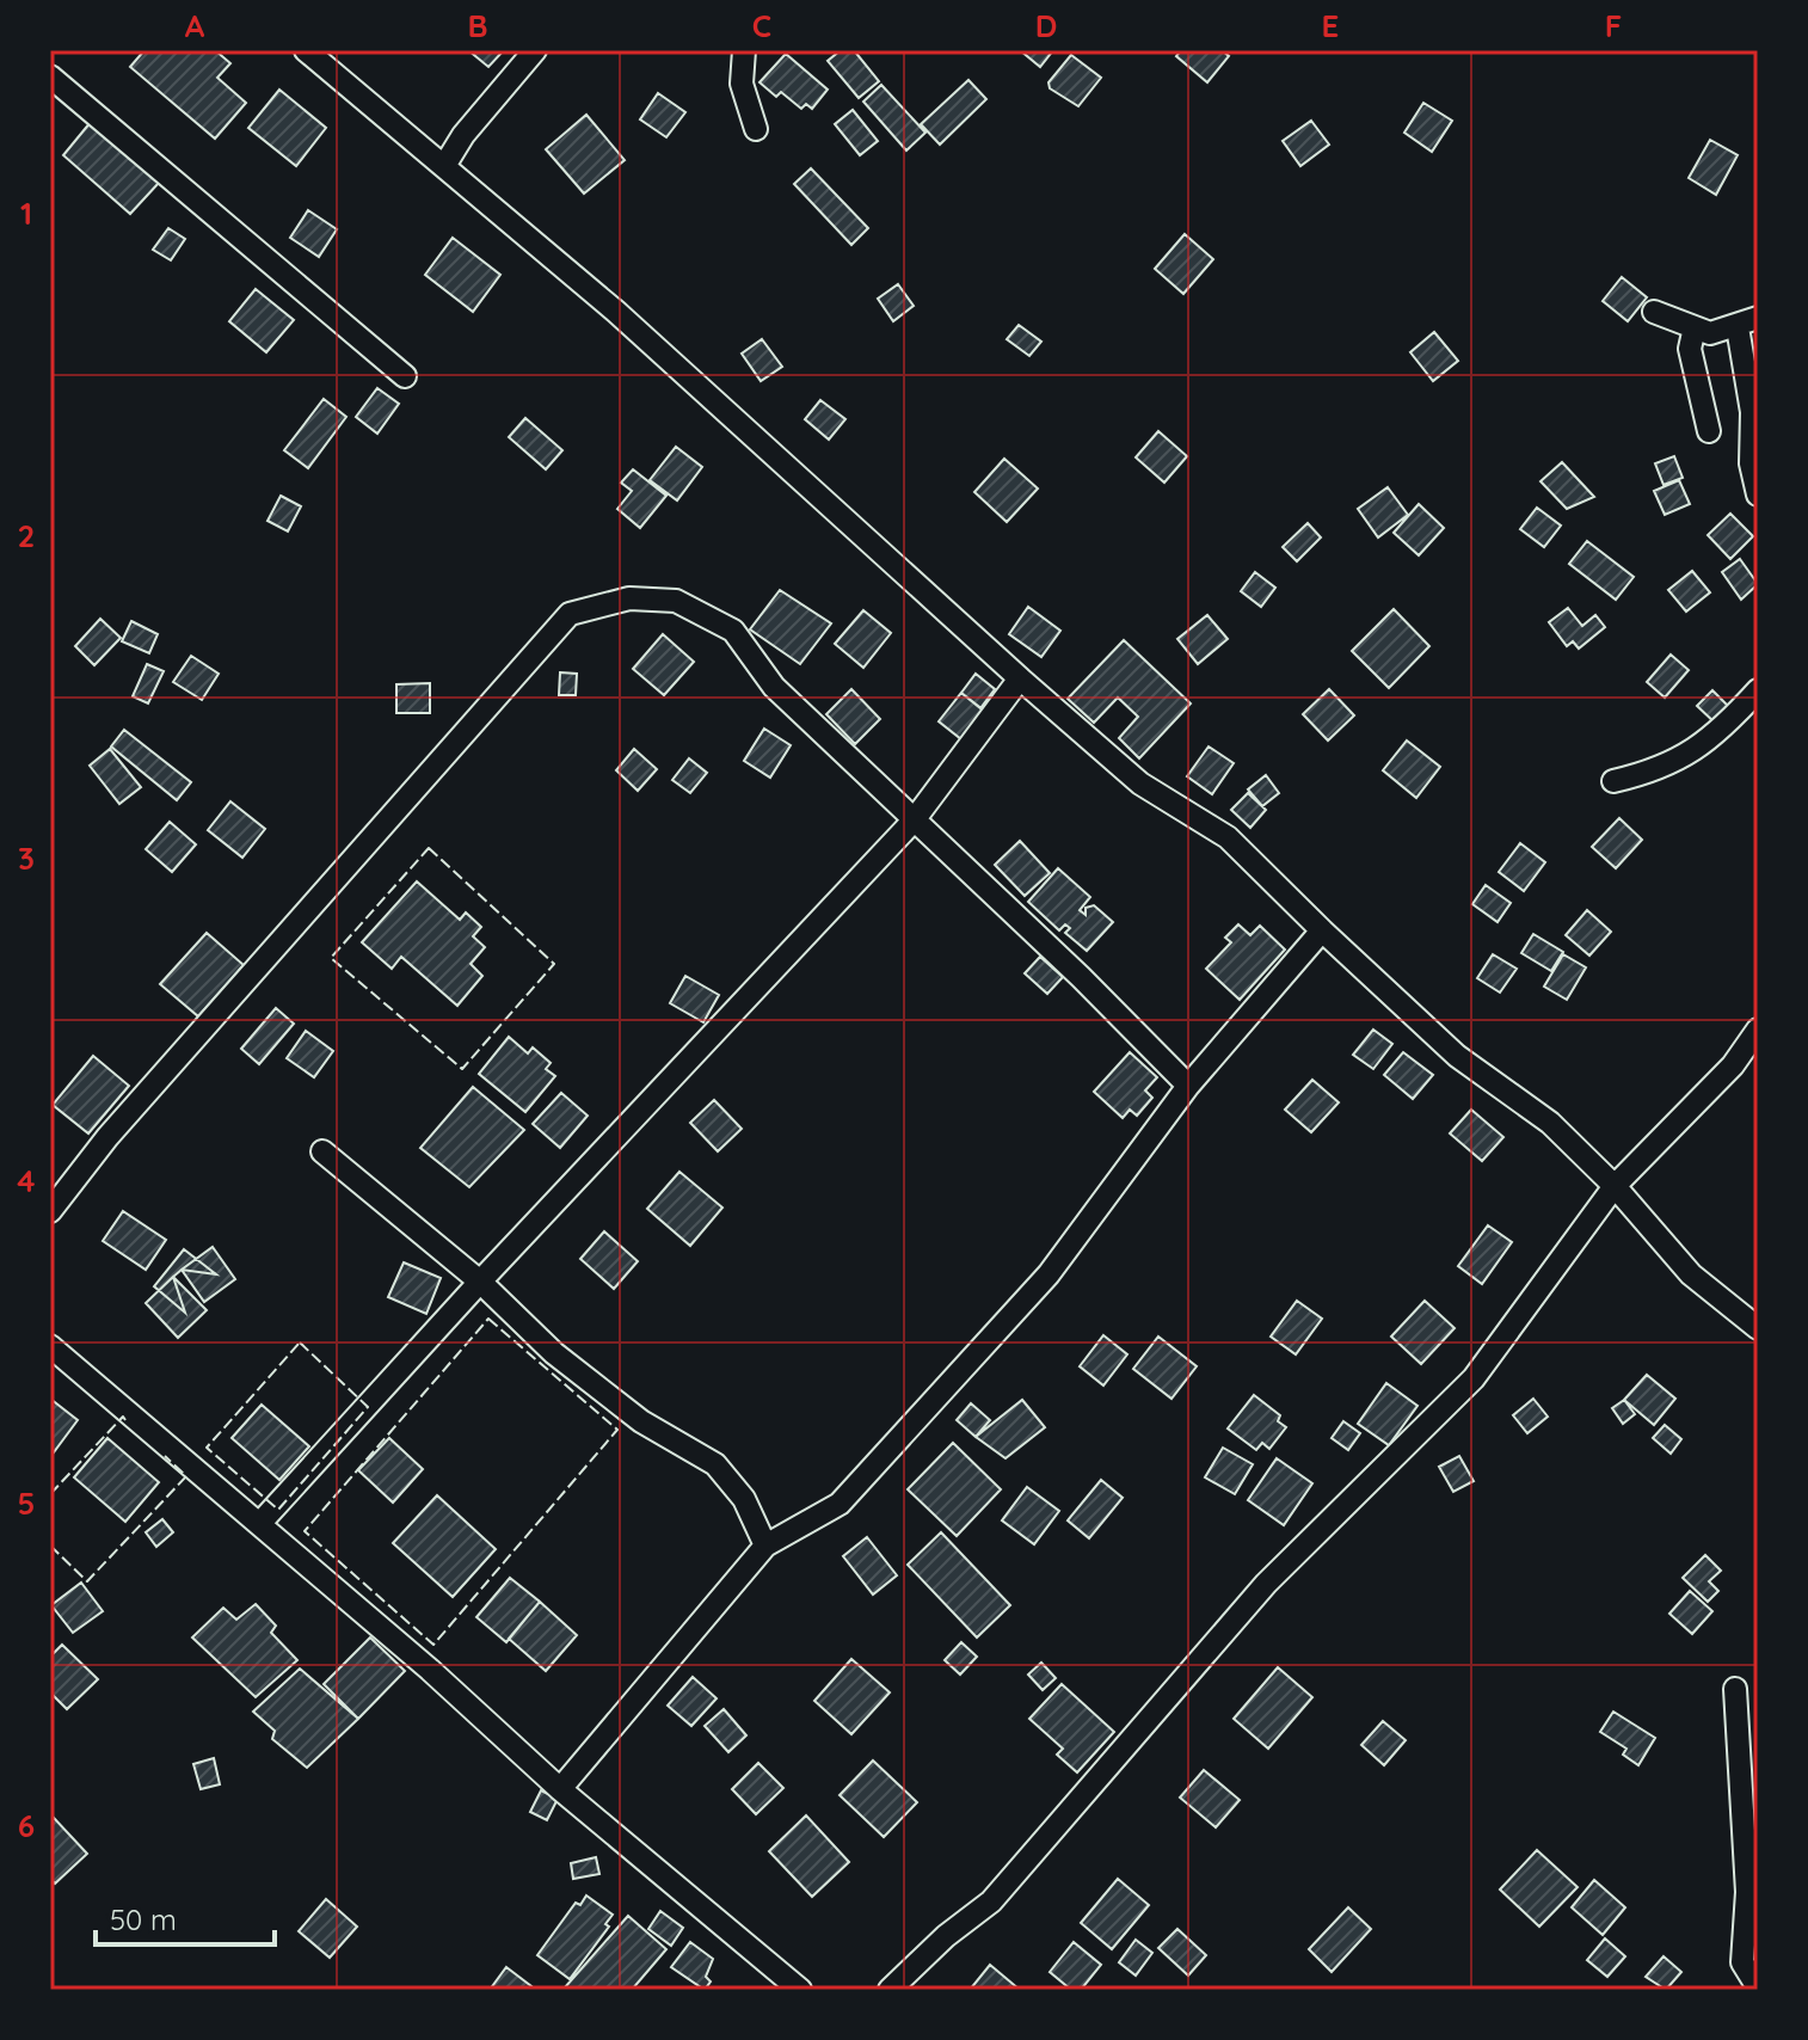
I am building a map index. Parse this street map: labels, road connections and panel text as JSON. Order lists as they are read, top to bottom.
{
  "scale_bar": "50 m",
  "grid": {
    "columns": [
      "A",
      "B",
      "C",
      "D",
      "E",
      "F"
    ],
    "rows": [
      "1",
      "2",
      "3",
      "4",
      "5",
      "6"
    ]
  }
}
